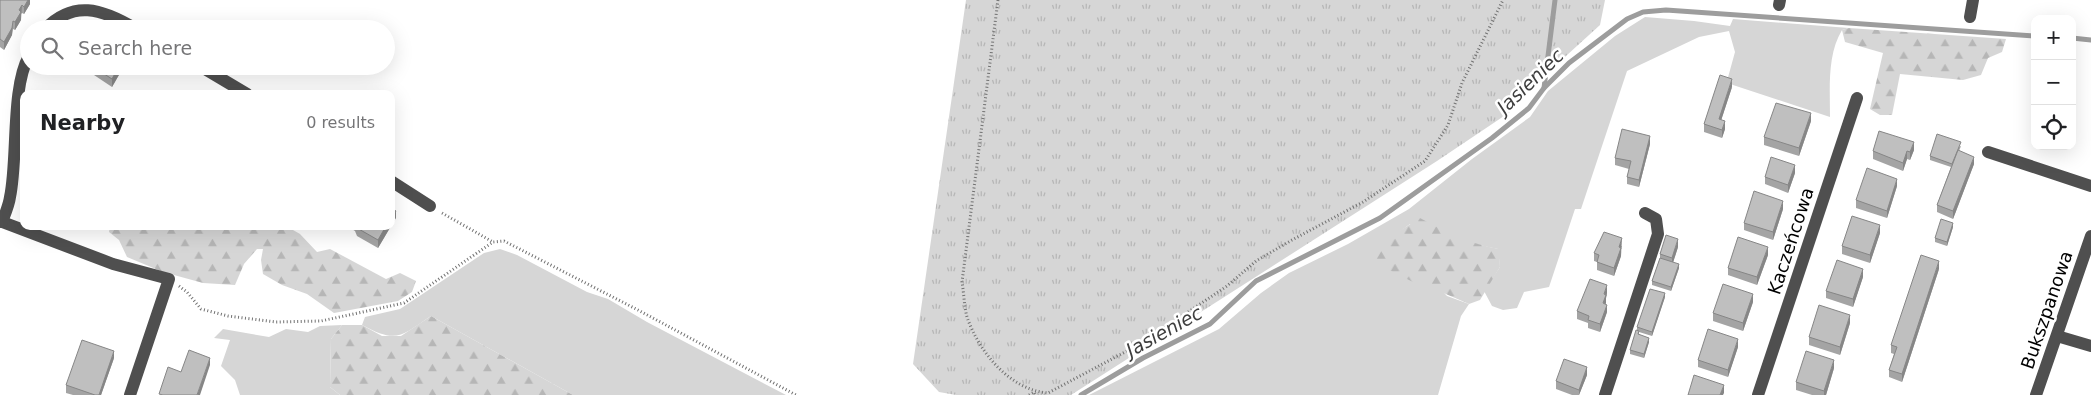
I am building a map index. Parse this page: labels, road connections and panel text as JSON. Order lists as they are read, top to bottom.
{
  "streets": {
    "street": ["Kaczeńcowa", "Bukszpanowa"]
  },
  "water": ["Jasieniec"],
  "page": {
    "map_buttons": ["+", "−"],
    "search": "Search here",
    "heading": ["Nearby", "0 results"]
  }
}
